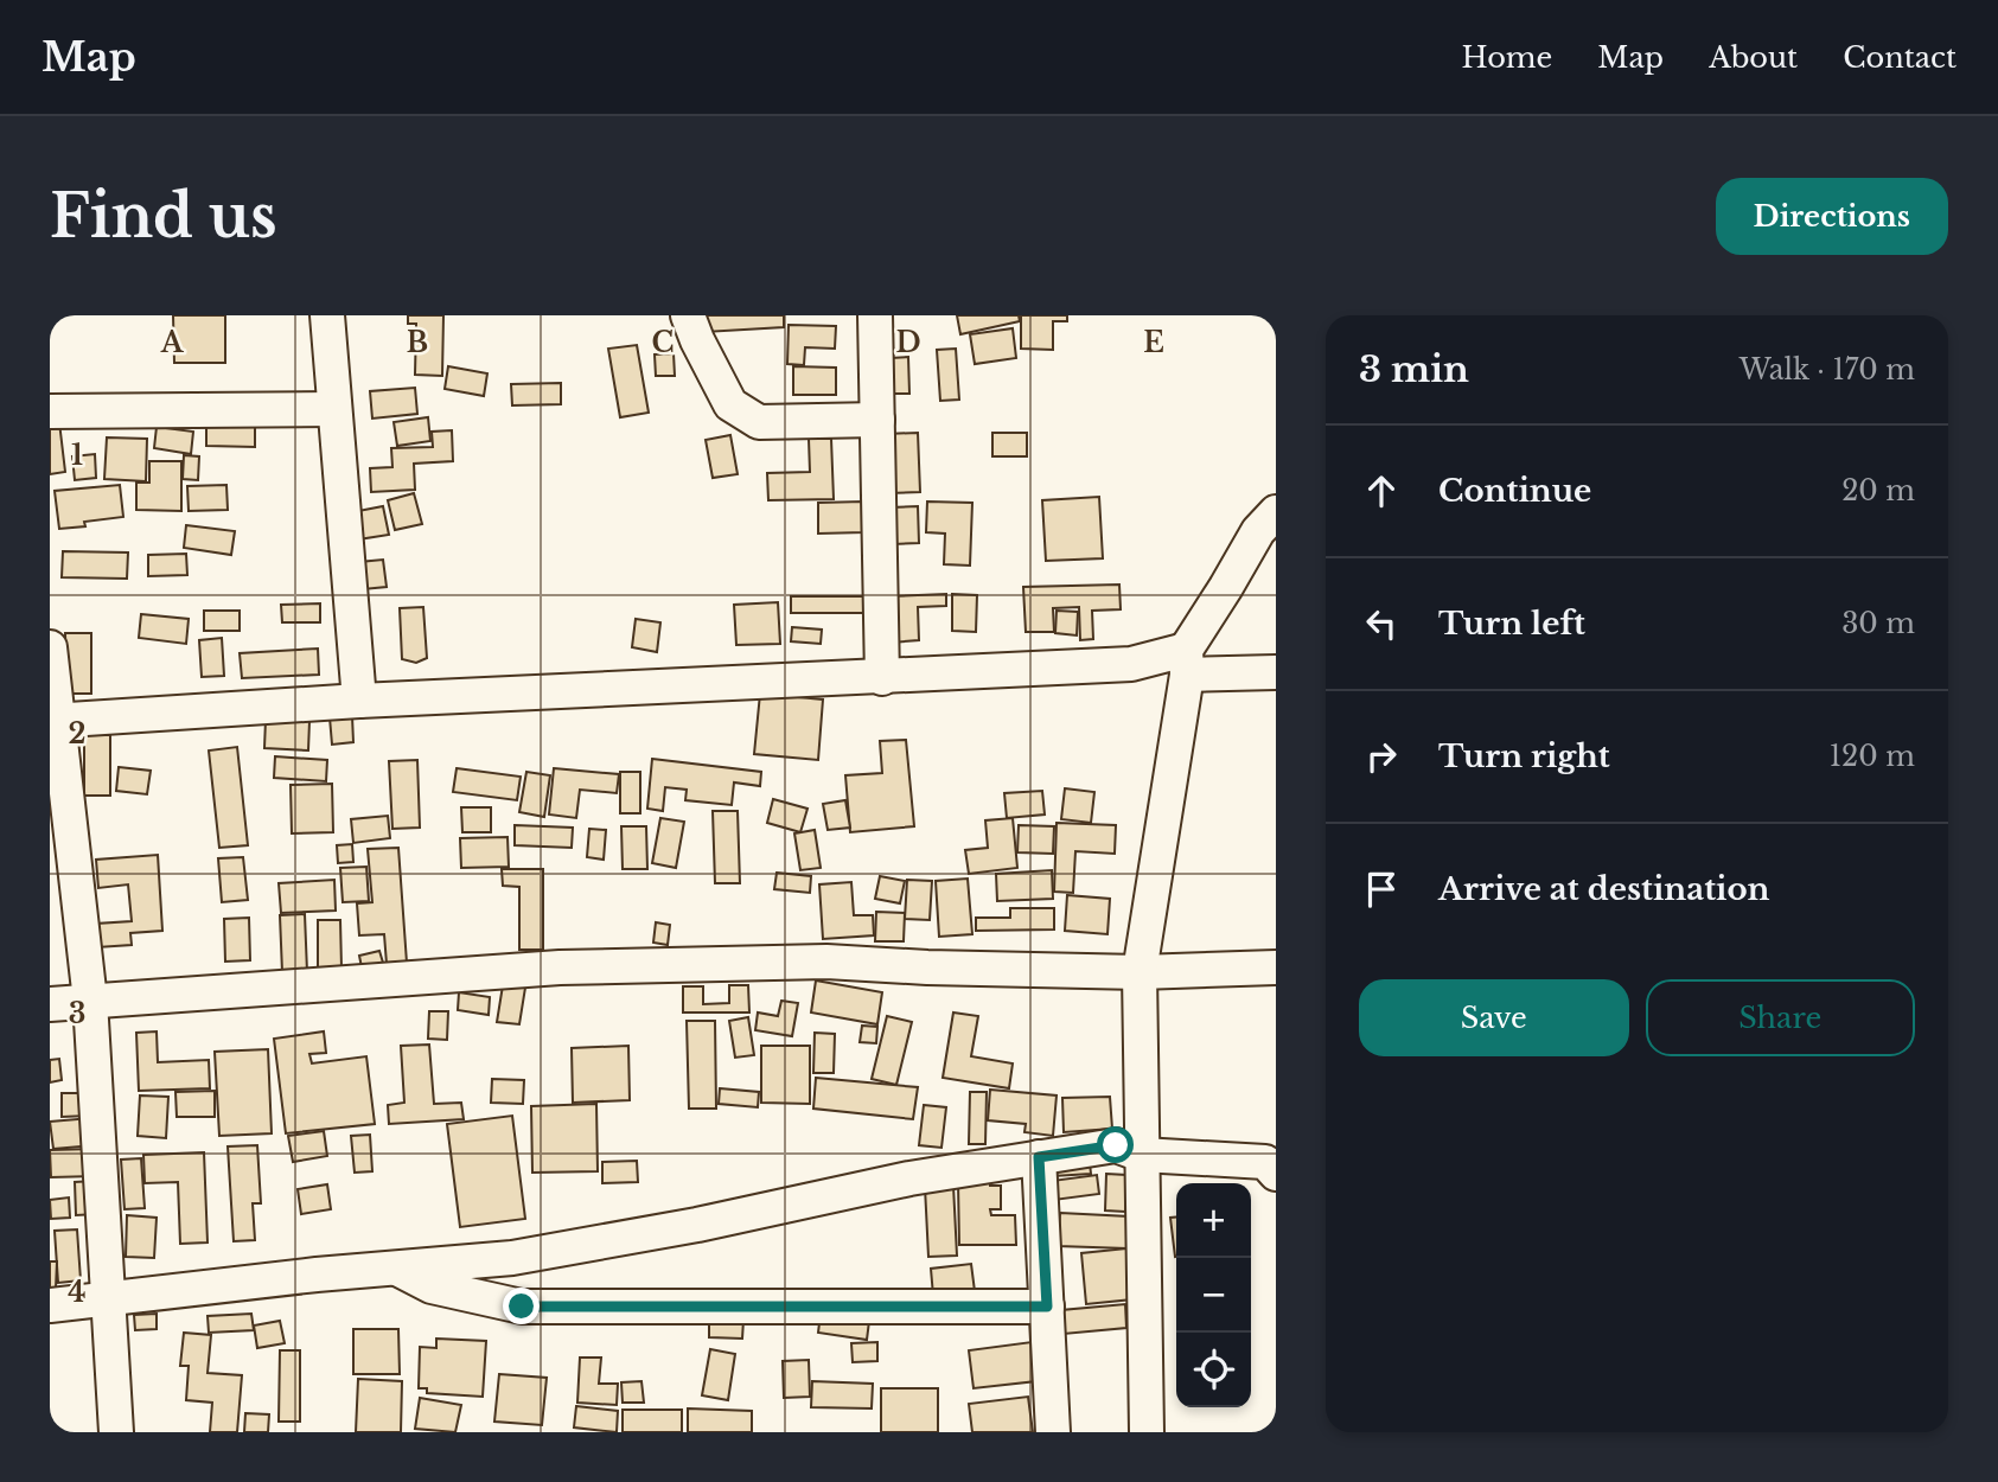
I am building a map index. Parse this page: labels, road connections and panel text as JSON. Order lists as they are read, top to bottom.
{
  "page": {
    "header": "Map",
    "nav": [
      "Home",
      "Map",
      "About",
      "Contact"
    ],
    "buttons": [
      "Directions",
      ["Save", "Share"]
    ],
    "title": "Find us",
    "heading": ["3 min", "Walk · 170 m"],
    "list": [
      ["Continue", "20 m"],
      ["Turn left", "30 m"],
      ["Turn right", "120 m"],
      "Arrive at destination"
    ],
    "map_buttons": ["+", "−"]
  },
  "grid": {
    "columns": [
      "A",
      "B",
      "C",
      "D",
      "E"
    ],
    "rows": [
      "1",
      "2",
      "3",
      "4"
    ]
  }
}
